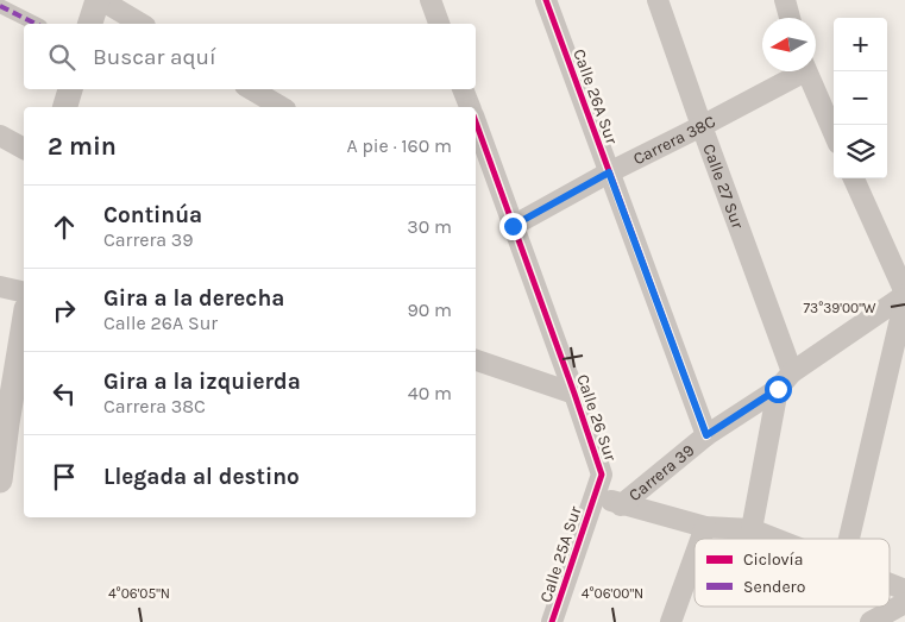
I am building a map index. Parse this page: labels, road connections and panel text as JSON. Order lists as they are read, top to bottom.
{
  "streets": {
    "street": [
      "Calle 26A Sur",
      "Carrera 38C",
      "Calle 27 Sur",
      "Calle 26 Sur",
      "Carrera 39",
      "Calle 25A Sur"
    ]
  },
  "crossings": [
    ["Calle 26A Sur", "Carrera 38C"],
    ["Calle 26A Sur", "Carrera 39"],
    ["Carrera 38C", "Calle 27 Sur"],
    ["Carrera 38C", "Calle 26 Sur"],
    ["Calle 27 Sur", "Carrera 39"],
    ["Calle 26 Sur", "Calle 25A Sur"]
  ],
  "legend": ["Ciclovía", "Sendero"],
  "north": "left",
  "page": {
    "map_buttons": ["+", "−"],
    "search": "Buscar aquí",
    "heading": ["2 min", "A pie · 160 m"],
    "list": [
      ["Continúa", "Carrera 39", "30 m"],
      ["Gira a la derecha", "Calle 26A Sur", "90 m"],
      ["Gira a la izquierda", "Carrera 38C", "40 m"],
      "Llegada al destino"
    ]
  },
  "coordinates": ["73°39'00\"W", "4°06'05\"N", "4°06'00\"N"]
}
